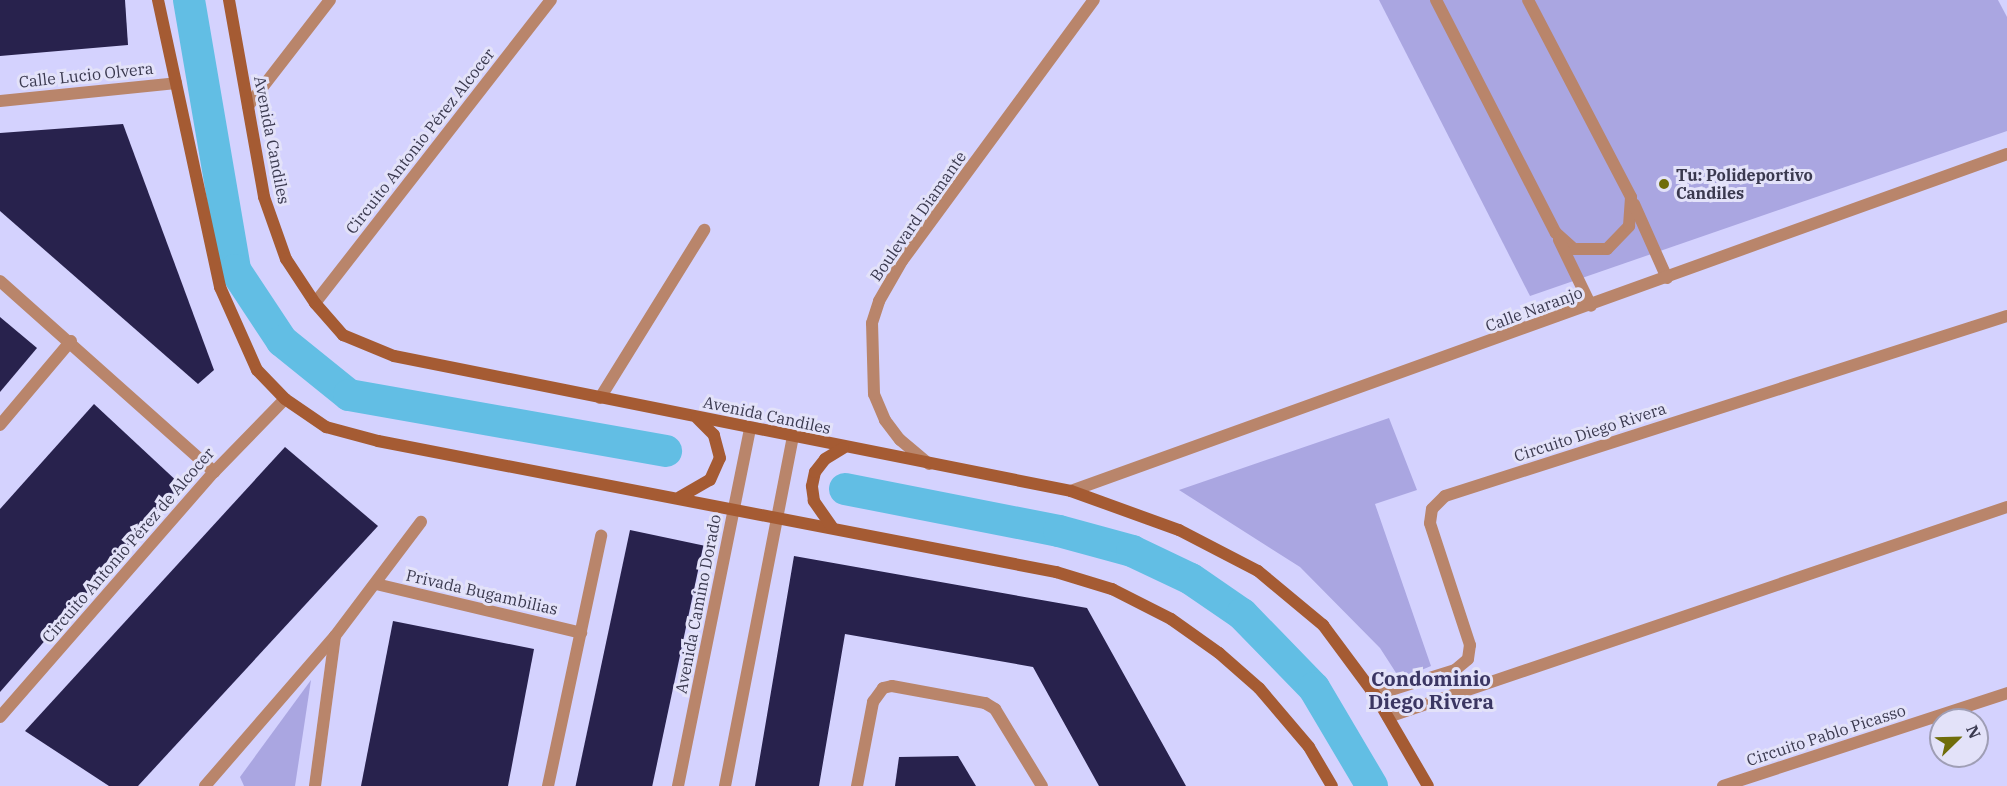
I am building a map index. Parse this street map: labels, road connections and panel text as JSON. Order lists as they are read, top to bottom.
{
  "streets": {
    "main road": ["Avenida Candiles"],
    "street": [
      "Calle Lucio Olvera",
      "Circuito Antonio Pérez Alcocer",
      "Boulevard Diamante",
      "Calle Naranjo",
      "Circuito Diego Rivera",
      "Circuito Antonio Pérez de Alcocer",
      "Privada Bugambilias",
      "Avenida Camino Dorado",
      "Circuito Pablo Picasso"
    ]
  },
  "crossings": [
    ["Avenida Candiles", "Circuito Antonio Pérez Alcocer"],
    ["Avenida Candiles", "Boulevard Diamante"],
    ["Avenida Candiles", "Calle Naranjo"],
    ["Avenida Candiles", "Circuito Diego Rivera"],
    ["Avenida Candiles", "Avenida Camino Dorado"]
  ],
  "districts": ["Condominio Diego Rivera"],
  "places": ["Tu: Polideportivo Candiles"],
  "north": "top right"
}
